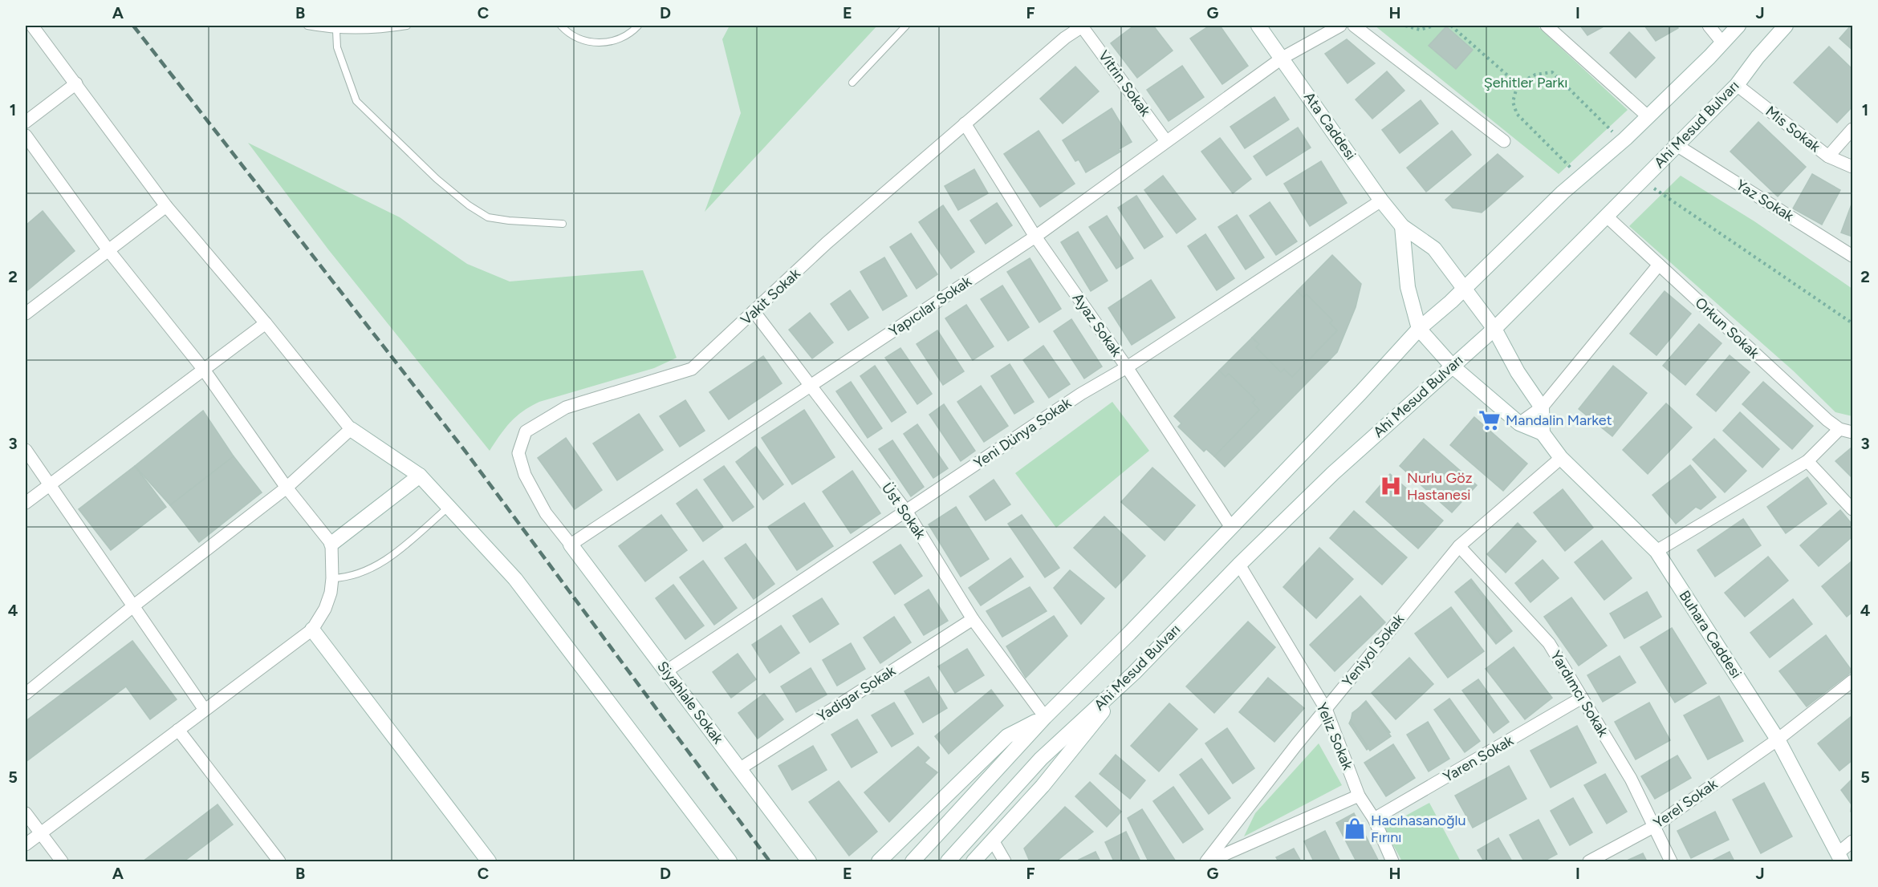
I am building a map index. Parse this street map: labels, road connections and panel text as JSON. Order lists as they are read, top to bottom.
{
  "streets": {
    "main road": [
      "Ahi Mesud Bulvarı",
      "Ata Caddesi",
      "Buhara Caddesi",
      "Siyahlale Sokak"
    ],
    "street": [
      "Vitrin Sokak",
      "Mis Sokak",
      "Yaz Sokak",
      "Vakit Sokak",
      "Yapıcılar Sokak",
      "Ayaz Sokak",
      "Orkun Sokak",
      "Yeni Dünya Sokak",
      "Üst Sokak",
      "Yeniyol Sokak",
      "Yadigar Sokak",
      "Yardımcı Sokak",
      "Yeliz Sokak",
      "Yaren Sokak",
      "Yerel Sokak"
    ]
  },
  "crossings": [
    ["Vitrin Sokak", "Vakit Sokak"],
    ["Vitrin Sokak", "Yapıcılar Sokak"],
    ["Ahi Mesud Bulvarı", "Ata Caddesi"],
    ["Ahi Mesud Bulvarı", "Mis Sokak"],
    ["Ahi Mesud Bulvarı", "Yaz Sokak"],
    ["Ahi Mesud Bulvarı", "Ayaz Sokak"],
    ["Ahi Mesud Bulvarı", "Orkun Sokak"],
    ["Ahi Mesud Bulvarı", "Üst Sokak"],
    ["Ahi Mesud Bulvarı", "Yeliz Sokak"],
    ["Ata Caddesi", "Yapıcılar Sokak"],
    ["Ata Caddesi", "Yeni Dünya Sokak"],
    ["Vakit Sokak", "Yapıcılar Sokak"],
    ["Vakit Sokak", "Ayaz Sokak"],
    ["Vakit Sokak", "Üst Sokak"],
    ["Vakit Sokak", "Siyahlale Sokak"],
    ["Yapıcılar Sokak", "Ayaz Sokak"],
    ["Yapıcılar Sokak", "Üst Sokak"],
    ["Yapıcılar Sokak", "Siyahlale Sokak"],
    ["Ayaz Sokak", "Yeni Dünya Sokak"],
    ["Yeni Dünya Sokak", "Üst Sokak"],
    ["Yeni Dünya Sokak", "Siyahlale Sokak"],
    ["Üst Sokak", "Yadigar Sokak"],
    ["Buhara Caddesi", "Yeniyol Sokak"],
    ["Buhara Caddesi", "Yerel Sokak"],
    ["Yeniyol Sokak", "Yardımcı Sokak"],
    ["Yeniyol Sokak", "Yeliz Sokak"],
    ["Yadigar Sokak", "Siyahlale Sokak"],
    ["Yardımcı Sokak", "Yaren Sokak"],
    ["Yardımcı Sokak", "Yerel Sokak"],
    ["Yeliz Sokak", "Yaren Sokak"]
  ],
  "parks": ["Şehitler Parkı"],
  "places": {
    "supermarket": ["Mandalin Market"],
    "hospital": ["Nurlu Göz Hastanesi"],
    "shop": ["Hacıhasanoğlu Fırını"]
  },
  "grid": {
    "columns": [
      "A",
      "B",
      "C",
      "D",
      "E",
      "F",
      "G",
      "H",
      "I",
      "J"
    ],
    "rows": [
      "1",
      "2",
      "3",
      "4",
      "5"
    ]
  }
}
